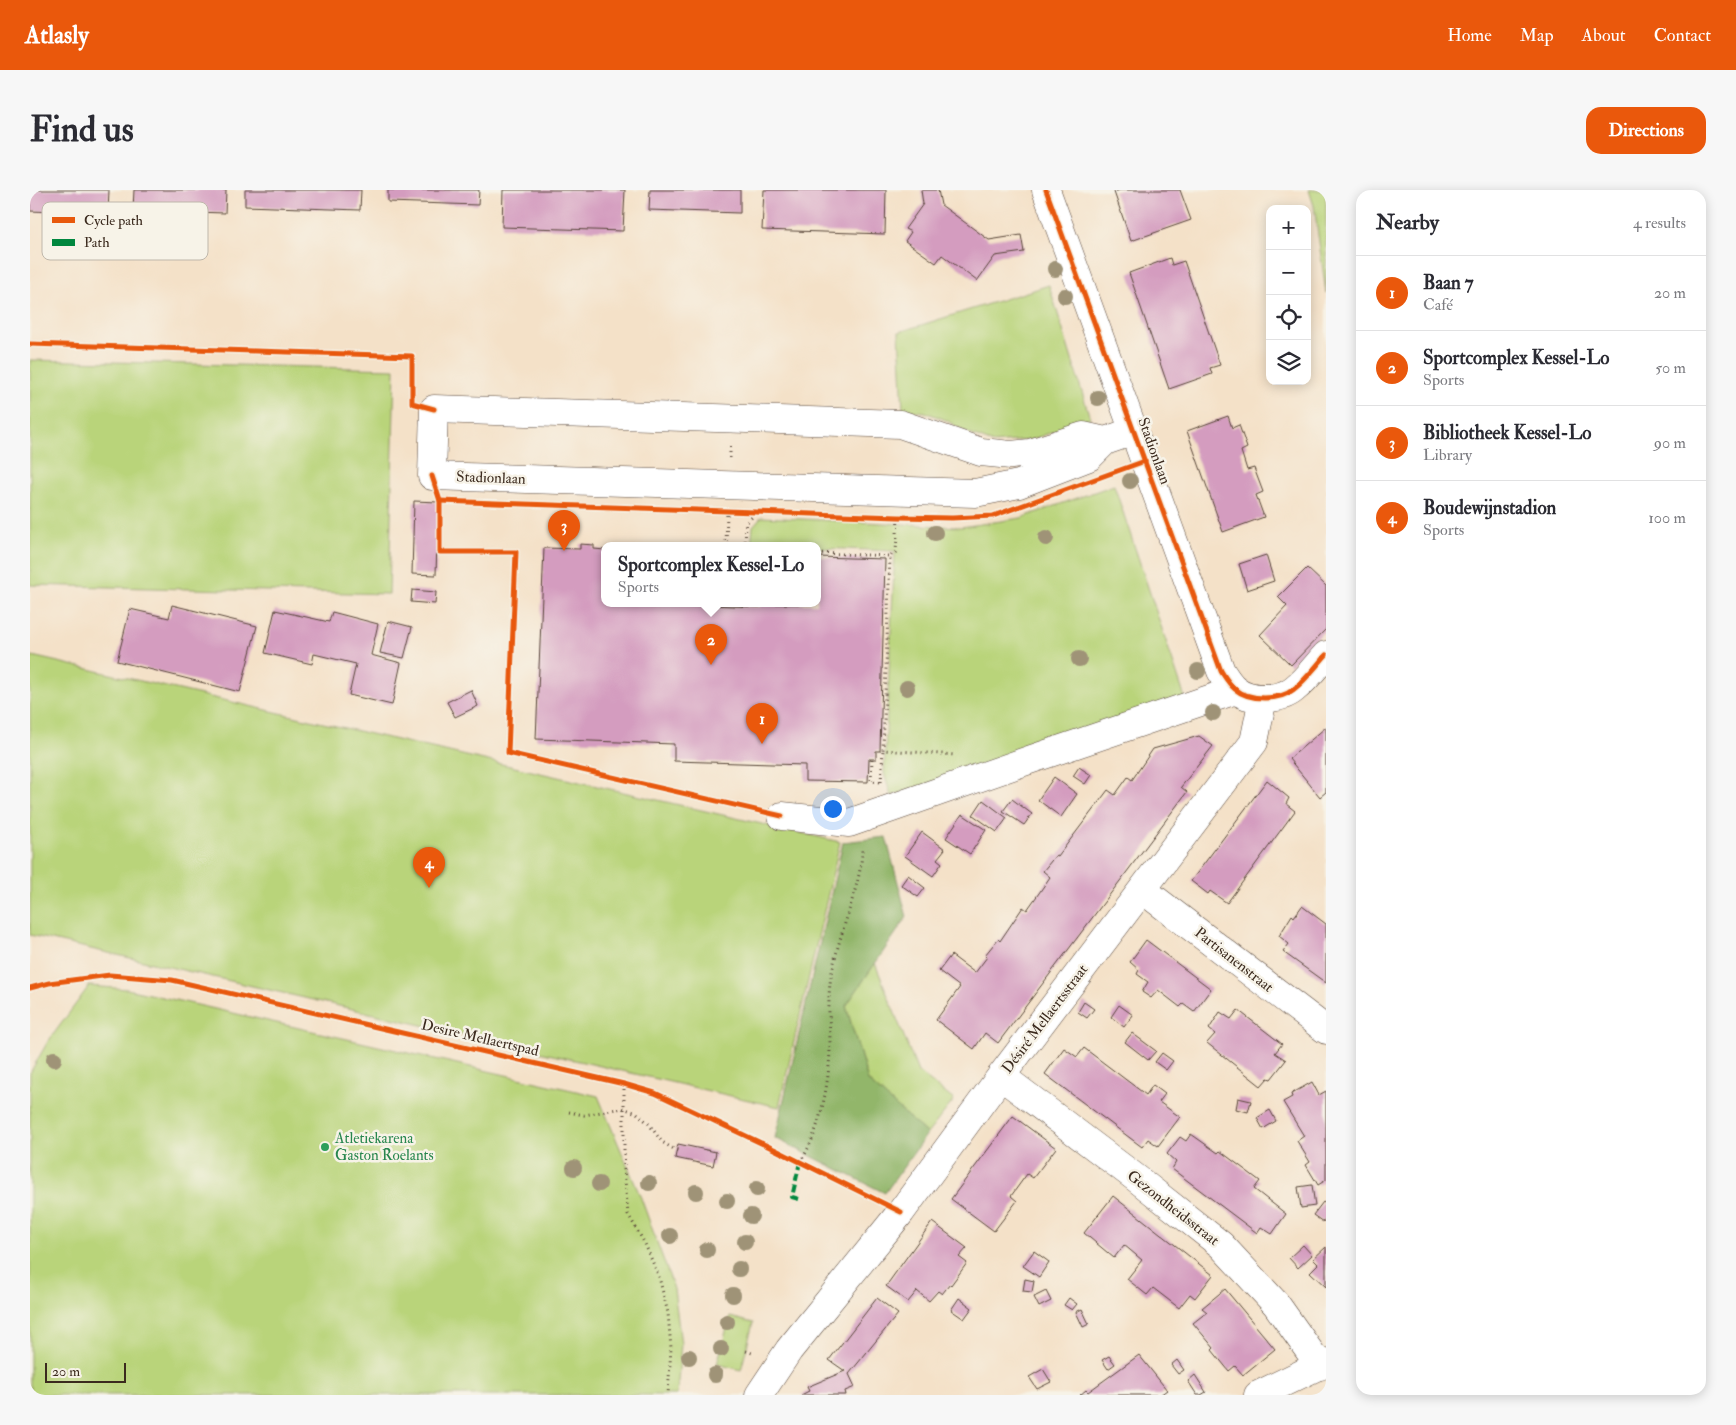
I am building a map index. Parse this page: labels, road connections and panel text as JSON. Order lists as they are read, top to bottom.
{
  "streets": {
    "street": [
      "Stadionlaan",
      "Partisanenstraat",
      "Désiré Mellaertsstraat",
      "Gezondheidsstraat"
    ],
    "cycle path": ["Desire Mellaertspad"]
  },
  "crossings": [
    ["Partisanenstraat", "Désiré Mellaertsstraat"],
    ["Désiré Mellaertsstraat", "Gezondheidsstraat"]
  ],
  "places": ["Atletiekarena Gaston Roelants"],
  "legend": ["Cycle path", "Path"],
  "scale_bar": "20 m",
  "page": {
    "header": "Atlasly",
    "nav": [
      "Home",
      "Map",
      "About",
      "Contact"
    ],
    "buttons": "Directions",
    "title": "Find us",
    "heading": ["Nearby", "4 results"],
    "map_buttons": ["+", "−"],
    "list": [
      {
        "mark": "1",
        "name": "Baan 7",
        "note": "Café",
        "value": "20 m"
      },
      {
        "mark": "2",
        "name": "Sportcomplex Kessel-Lo",
        "note": "Sports",
        "value": "50 m"
      },
      {
        "mark": "3",
        "name": "Bibliotheek Kessel-Lo",
        "note": "Library",
        "value": "90 m"
      },
      {
        "mark": "4",
        "name": "Boudewijnstadion",
        "note": "Sports",
        "value": "100 m"
      }
    ],
    "pins": [
      "3",
      "2",
      "1",
      "4"
    ],
    "popup": ["Sportcomplex Kessel-Lo", "Sports"],
    "scale": "20 m"
  }
}
